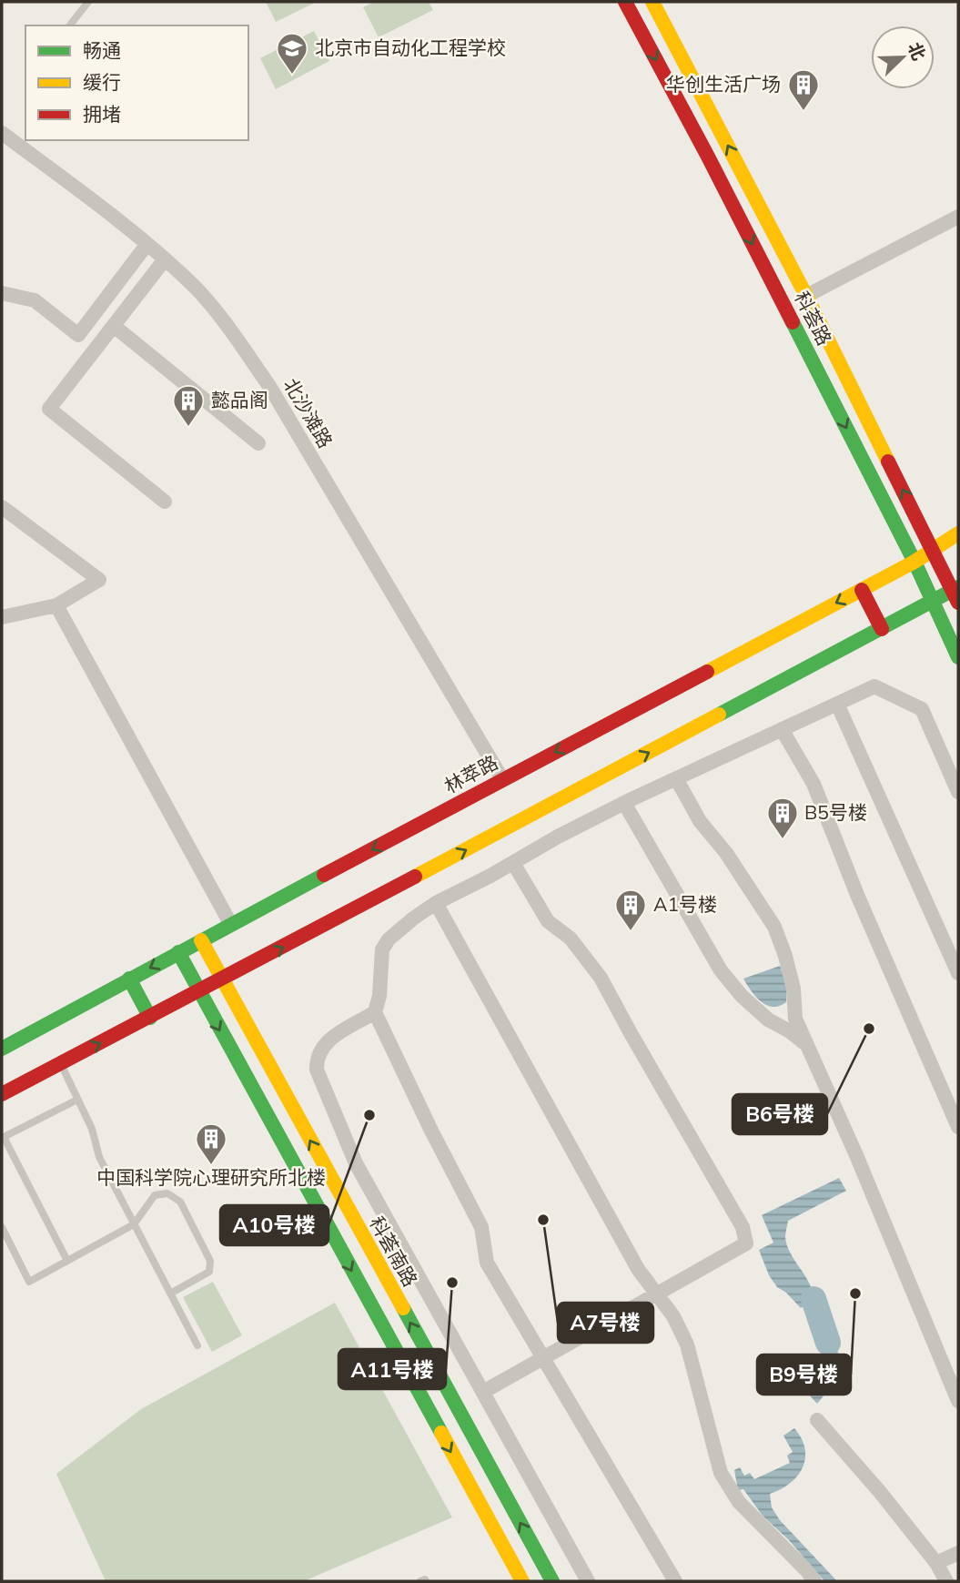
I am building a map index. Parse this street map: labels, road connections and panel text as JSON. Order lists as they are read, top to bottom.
{
  "streets": {
    "main road": ["科荟路", "林萃路", "科荟南路"],
    "street": ["北沙滩路"]
  },
  "crossings": [
    ["科荟路", "林萃路"],
    ["北沙滩路", "林萃路"],
    ["林萃路", "科荟南路"]
  ],
  "places": {
    "school or university": ["北京市自动化工程学校"],
    "building": [
      "华创生活广场",
      "懿品阁",
      "B5号楼",
      "A1号楼",
      "中国科学院心理研究所北楼"
    ],
    "other": [
      "B6号楼",
      "A10号楼",
      "A7号楼",
      "A11号楼",
      "B9号楼"
    ]
  },
  "legend": ["畅通", "缓行", "拥堵"],
  "north": "top right"
}
